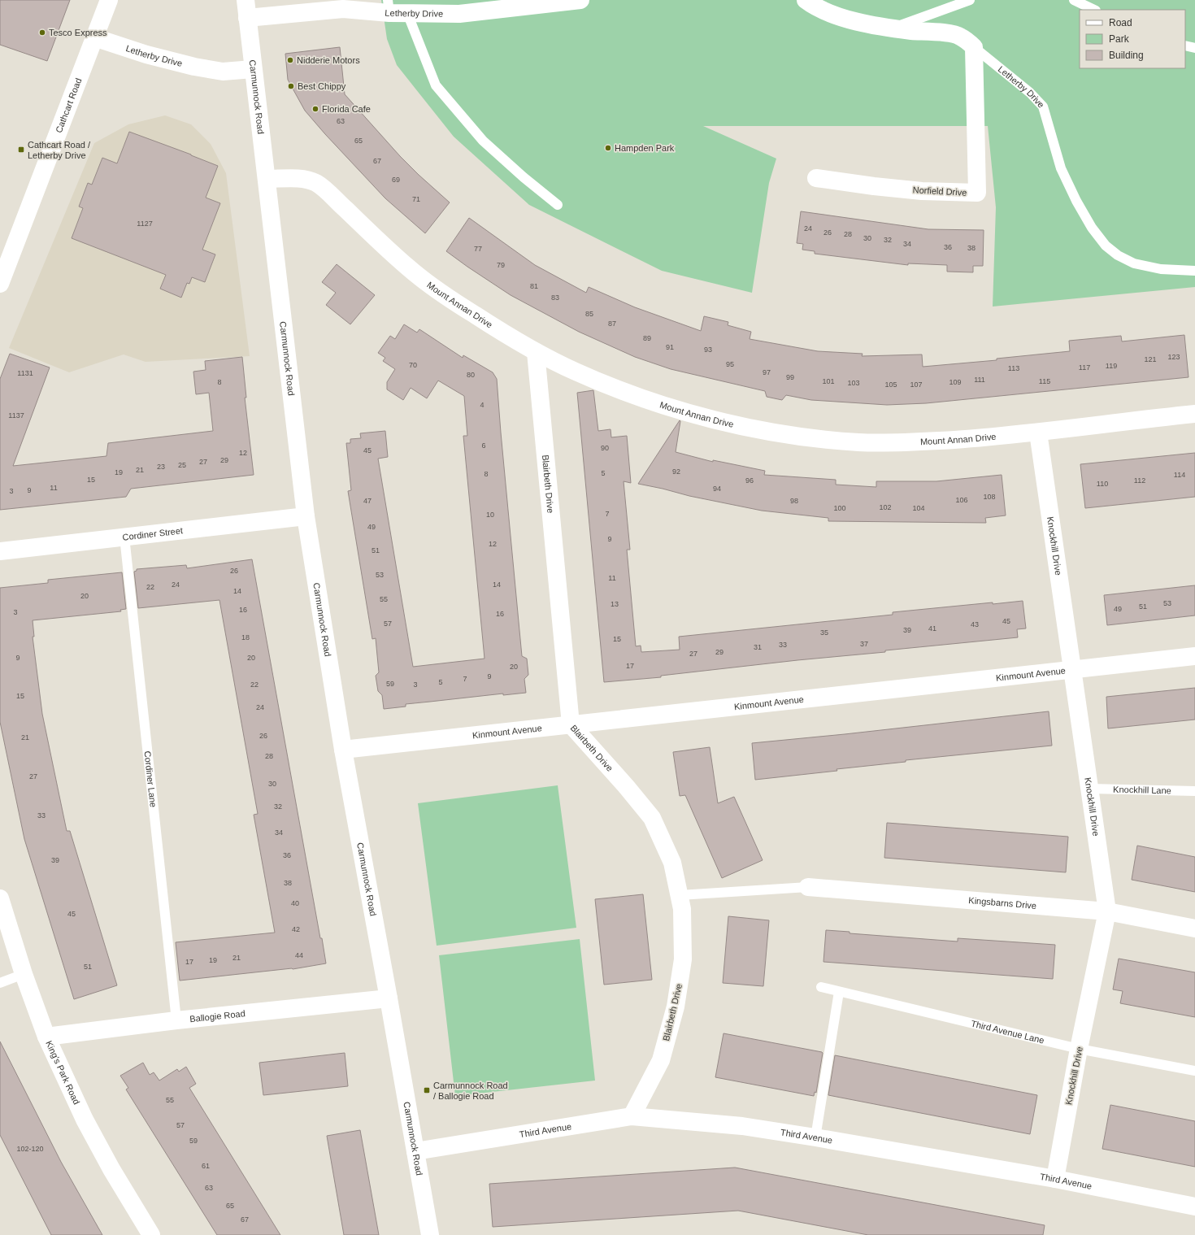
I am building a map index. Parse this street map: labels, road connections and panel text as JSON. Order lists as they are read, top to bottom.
{
  "streets": {
    "street": [
      "Letherby Drive",
      "Carmunnock Road",
      "Cathcart Road",
      "Norfield Drive",
      "Mount Annan Drive",
      "Blairbeth Drive",
      "Cordiner Street",
      "Knockhill Drive",
      "Kinmount Avenue",
      "Kingsbarns Drive",
      "Ballogie Road",
      "King's Park Road",
      "Third Avenue"
    ],
    "lane": ["Cordiner Lane", "Knockhill Lane", "Third Avenue Lane"]
  },
  "crossings": [
    ["Letherby Drive", "Carmunnock Road"],
    ["Letherby Drive", "Cathcart Road"],
    ["Letherby Drive", "Norfield Drive"],
    ["Carmunnock Road", "Mount Annan Drive"],
    ["Carmunnock Road", "Cordiner Street"],
    ["Carmunnock Road", "Kinmount Avenue"],
    ["Carmunnock Road", "Ballogie Road"],
    ["Carmunnock Road", "Third Avenue"],
    ["Mount Annan Drive", "Blairbeth Drive"],
    ["Mount Annan Drive", "Knockhill Drive"],
    ["Blairbeth Drive", "Kinmount Avenue"],
    ["Blairbeth Drive", "Third Avenue"],
    ["Cordiner Street", "Cordiner Lane"],
    ["Knockhill Drive", "Kinmount Avenue"],
    ["Knockhill Drive", "Knockhill Lane"],
    ["Knockhill Drive", "Kingsbarns Drive"],
    ["Knockhill Drive", "Third Avenue Lane"],
    ["Knockhill Drive", "Third Avenue"],
    ["Cordiner Lane", "Ballogie Road"],
    ["Ballogie Road", "King's Park Road"]
  ],
  "places": {
    "other": [
      "Tesco Express",
      "Nidderie Motors",
      "Best Chippy",
      "Florida Cafe",
      "Hampden Park"
    ],
    "transit": ["Cathcart Road / Letherby Drive", "Carmunnock Road / Ballogie Road"]
  },
  "house_numbers": [
    "63",
    "65",
    "67",
    "69",
    "71",
    "1127",
    "24",
    "26",
    "28",
    "30",
    "32",
    "34",
    "36",
    "38",
    "77",
    "79",
    "81",
    "83",
    "85",
    "87",
    "89",
    "91",
    "93",
    "123",
    "121",
    "95",
    "70",
    "119",
    "117",
    "113",
    "97",
    "1131",
    "80",
    "99",
    "111",
    "101",
    "115",
    "8",
    "109",
    "103",
    "105",
    "107",
    "4",
    "1137",
    "6",
    "90",
    "45",
    "12",
    "29",
    "27",
    "25",
    "23",
    "21",
    "92",
    "19",
    "5",
    "8",
    "114",
    "15",
    "96",
    "112",
    "110",
    "11",
    "94",
    "9",
    "3",
    "108",
    "106",
    "47",
    "98",
    "102",
    "100",
    "104",
    "7",
    "10",
    "49",
    "9",
    "12",
    "51",
    "26",
    "53",
    "11",
    "24",
    "14",
    "22",
    "14",
    "20",
    "55",
    "53",
    "13",
    "51",
    "49",
    "16",
    "3",
    "16",
    "45",
    "57",
    "43",
    "41",
    "39",
    "35",
    "18",
    "15",
    "37",
    "33",
    "31",
    "29",
    "27",
    "9",
    "20",
    "17",
    "20",
    "9",
    "7",
    "5",
    "59",
    "22",
    "3",
    "15",
    "24",
    "26",
    "21",
    "28",
    "27",
    "30",
    "32",
    "33",
    "34",
    "36",
    "39",
    "38",
    "40",
    "45",
    "42",
    "44",
    "21",
    "19",
    "17",
    "51",
    "55",
    "57",
    "59",
    "102-120",
    "61",
    "63",
    "65",
    "67"
  ],
  "legend": ["Road", "Park", "Building"]
}
